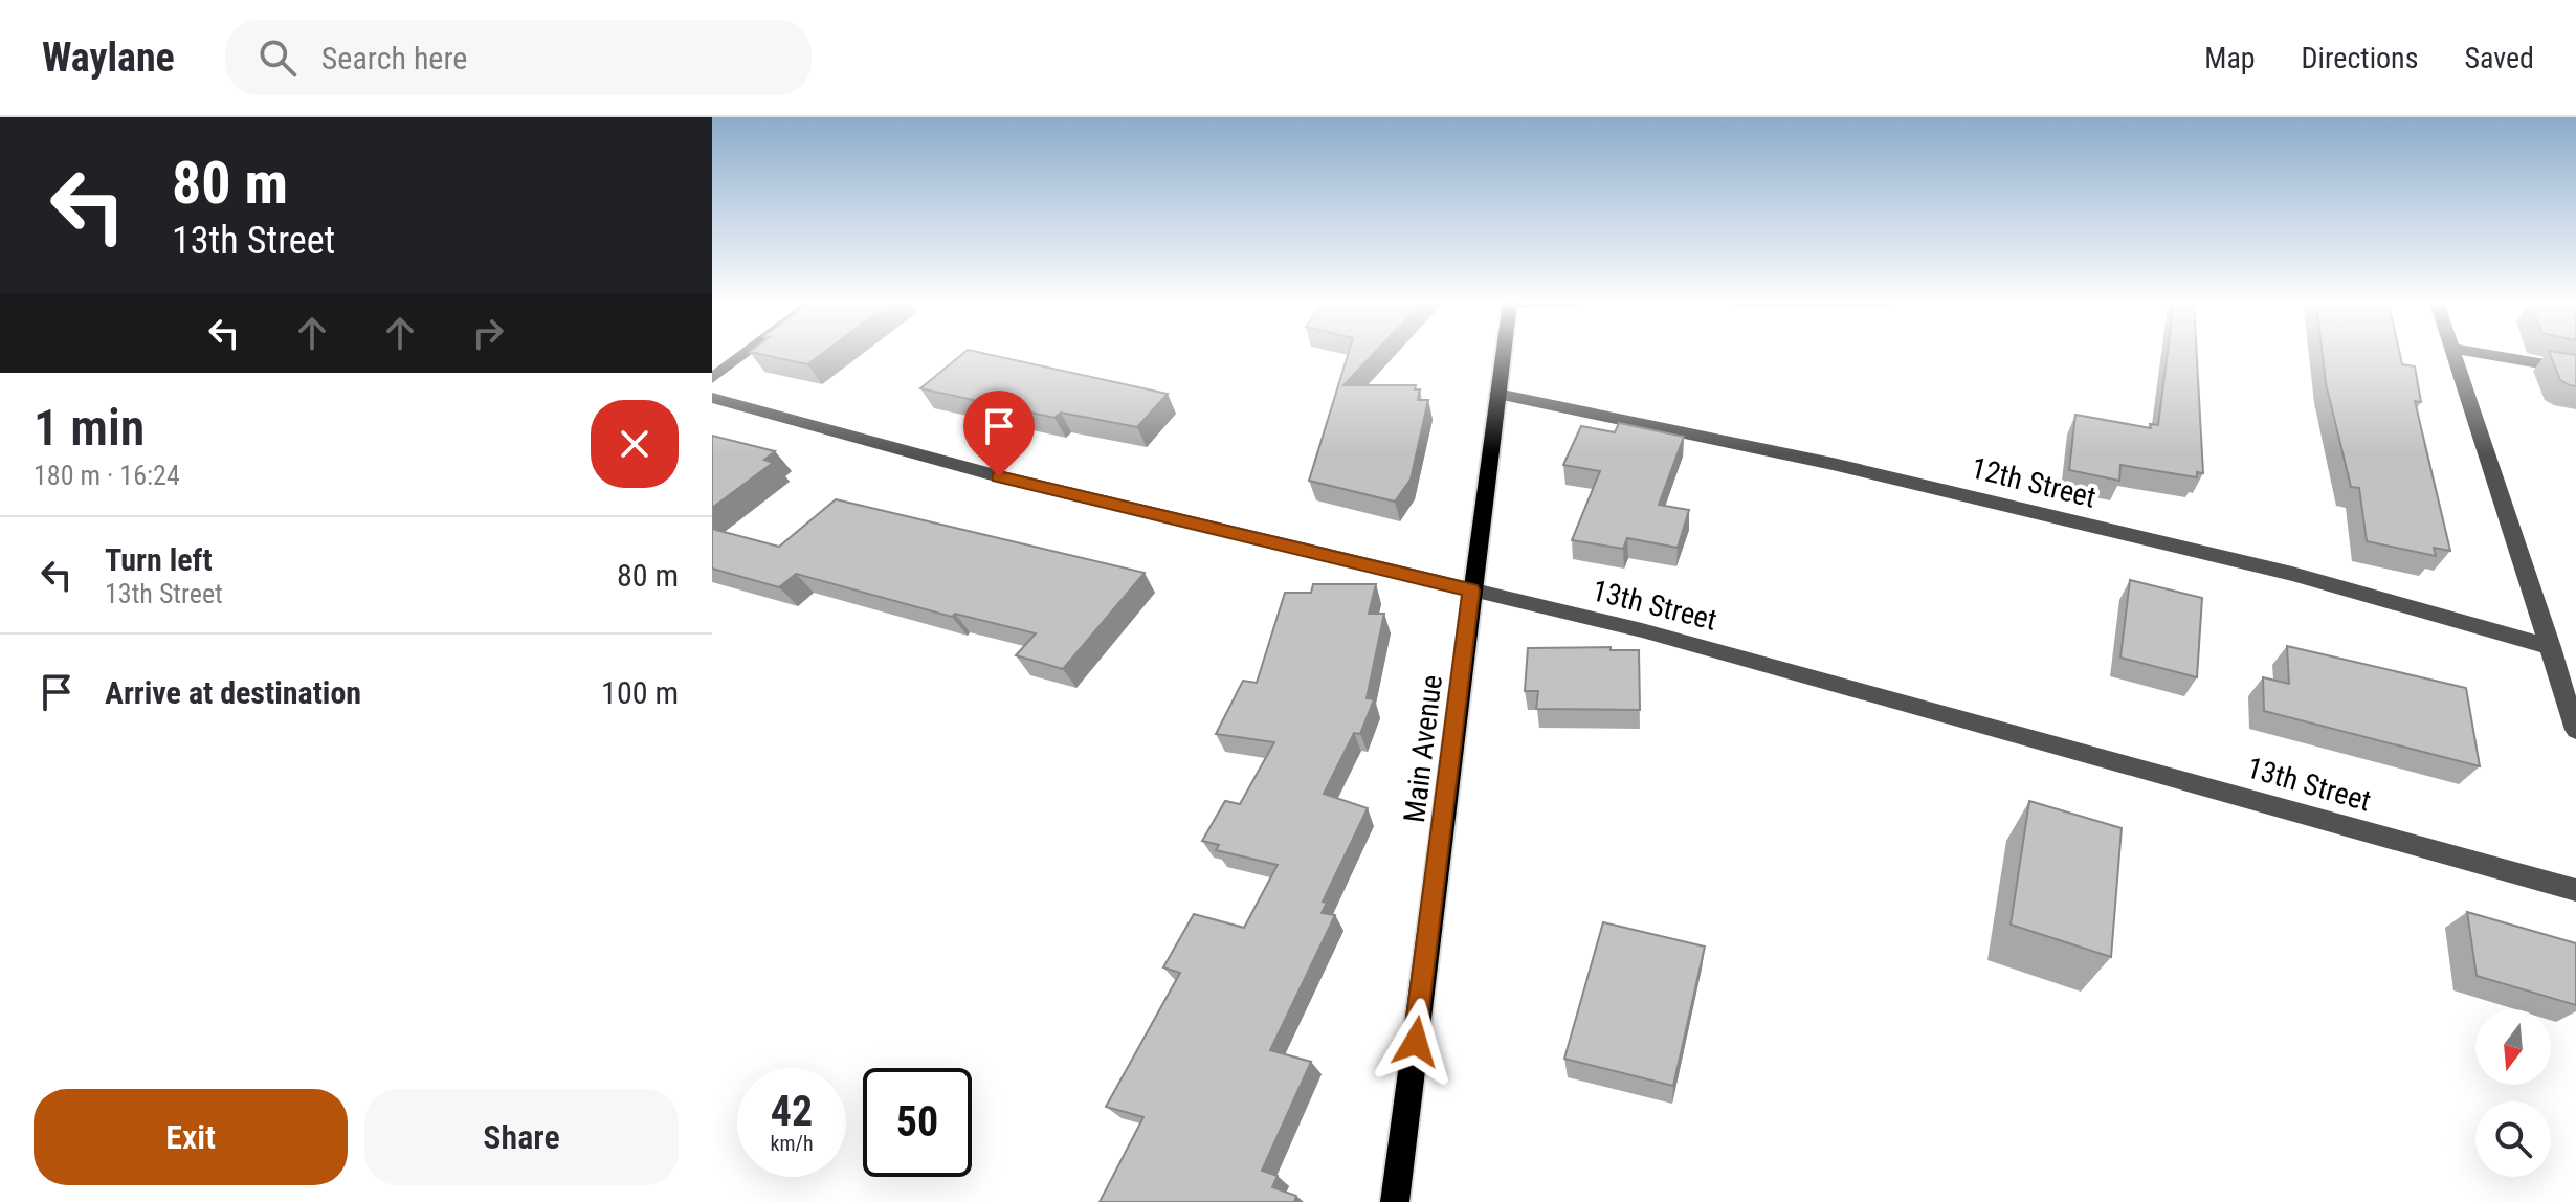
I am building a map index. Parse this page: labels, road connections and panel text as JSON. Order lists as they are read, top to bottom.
{
  "streets": {
    "main road": ["Main Avenue"],
    "street": ["12th Street", "13th Street"]
  },
  "crossings": [
    ["12th Street", "Main Avenue"],
    ["13th Street", "Main Avenue"]
  ],
  "north": "bottom",
  "page": {
    "header": "Waylane",
    "search": "Search here",
    "nav": ["Map", "Directions", "Saved"],
    "turn": ["80 m", "13th Street"],
    "heading": ["1 min", "180 m · 16:24"],
    "list": [
      {
        "name": "Turn left",
        "note": "13th Street",
        "value": "80 m"
      },
      {
        "name": "Arrive at destination",
        "value": "100 m"
      }
    ],
    "speed": "42 km/h",
    "limit": "50",
    "buttons": ["Exit", "Share"]
  }
}
